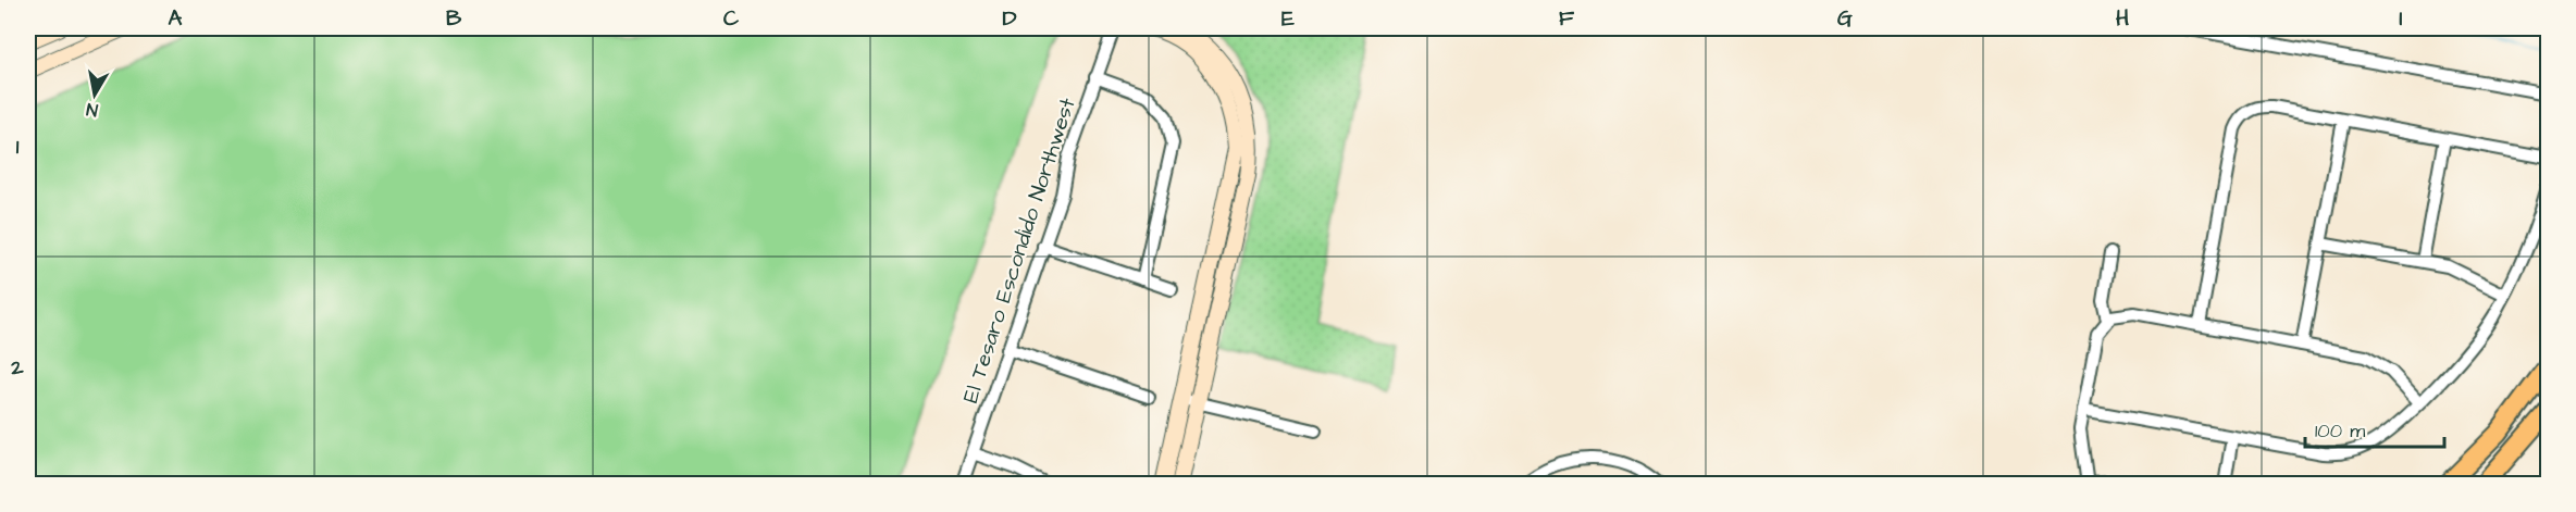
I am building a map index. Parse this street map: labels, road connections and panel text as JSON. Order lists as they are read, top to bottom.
{
  "streets": {
    "street": ["El Tesaro Escondido Northwest"]
  },
  "scale_bar": "100 m",
  "north": "bottom",
  "grid": {
    "columns": [
      "A",
      "B",
      "C",
      "D",
      "E",
      "F",
      "G",
      "H",
      "I"
    ],
    "rows": ["1", "2"]
  }
}
